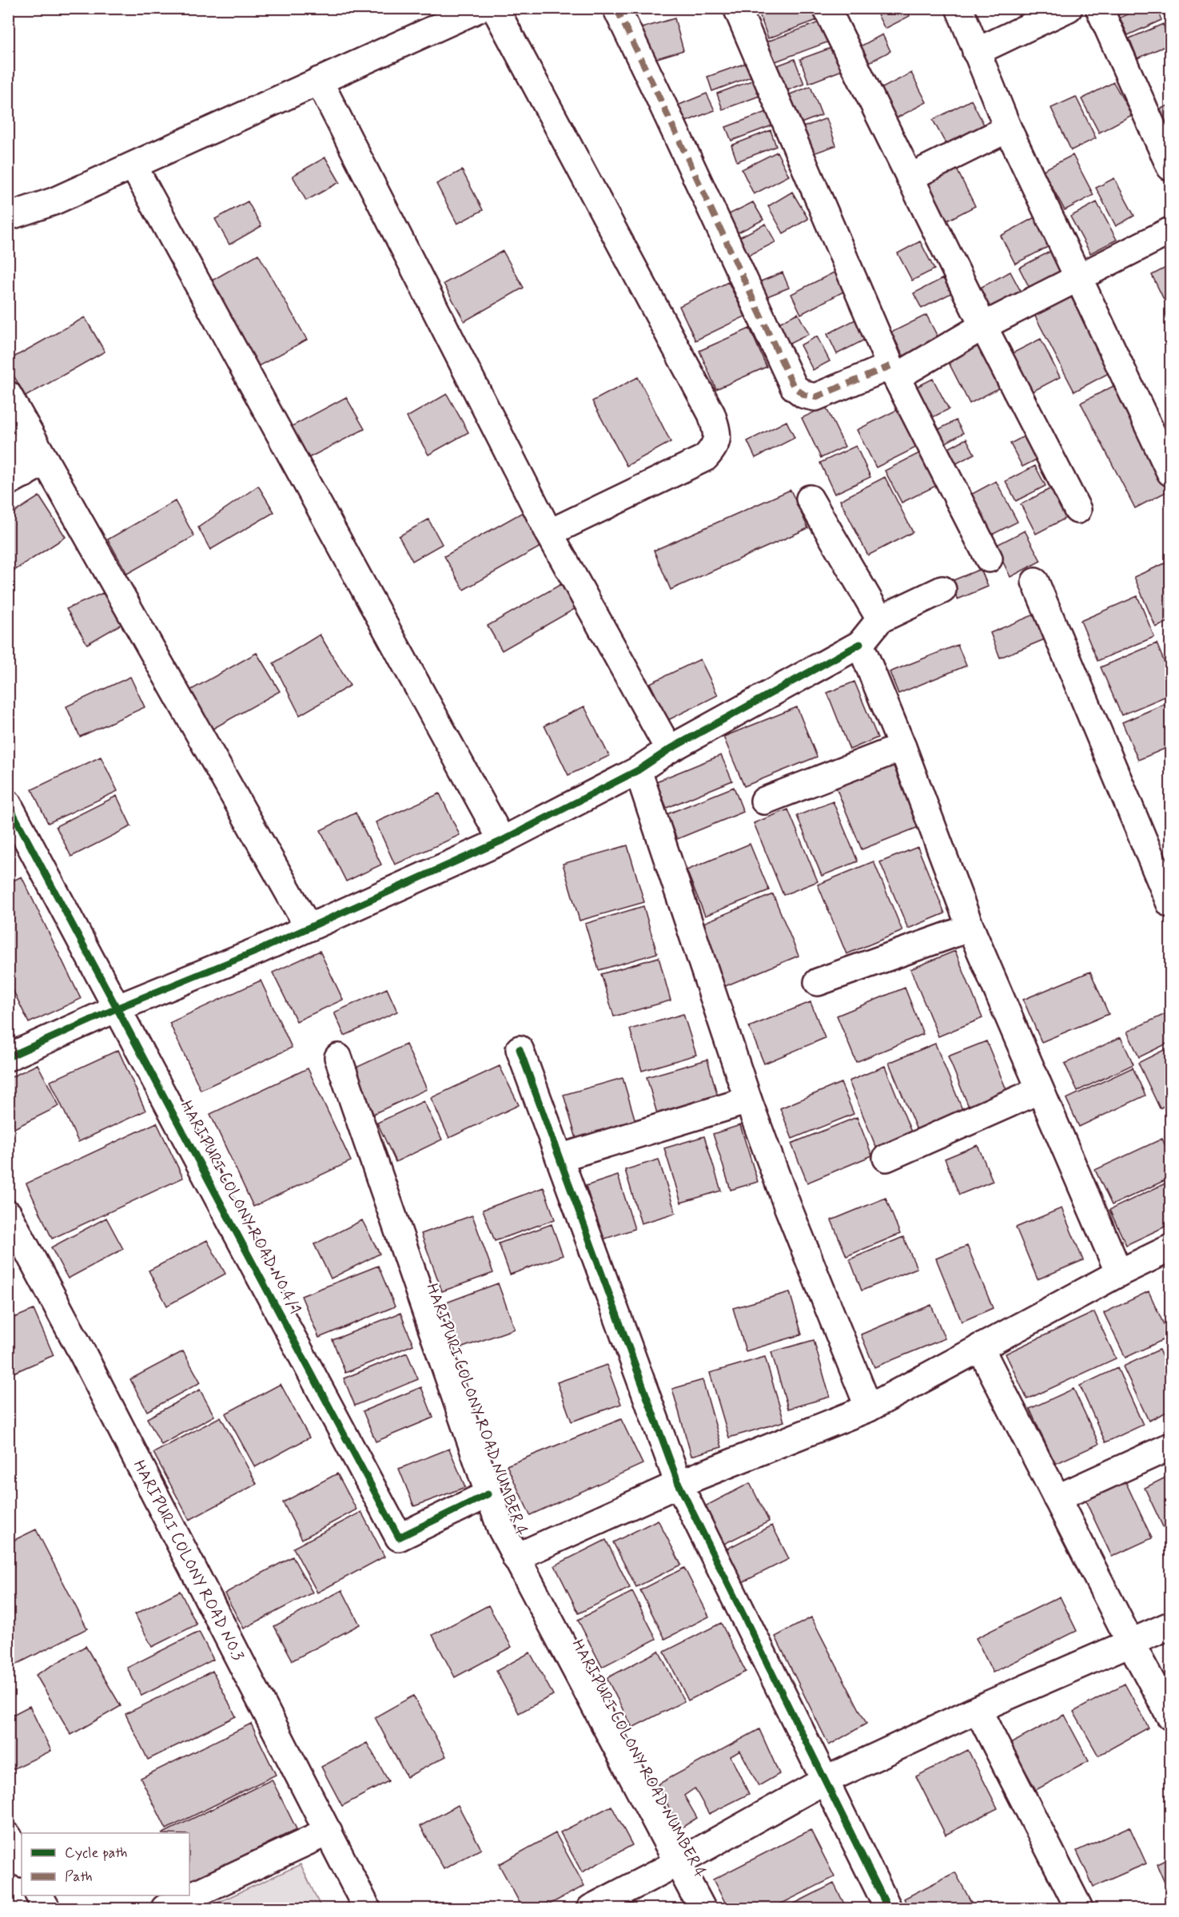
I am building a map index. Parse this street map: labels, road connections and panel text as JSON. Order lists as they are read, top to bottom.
{
  "streets": {
    "street": ["HARIPURI COLONY ROAD NO.4/1", "HARIPURI COLONY ROAD NUMBER 4", "HARIPURI COLONY ROAD NO.3"]
  },
  "crossings": [
    ["HARIPURI COLONY ROAD NO.4/1", "HARIPURI COLONY ROAD NUMBER 4"]
  ],
  "legend": ["Cycle path", "Path"]
}
